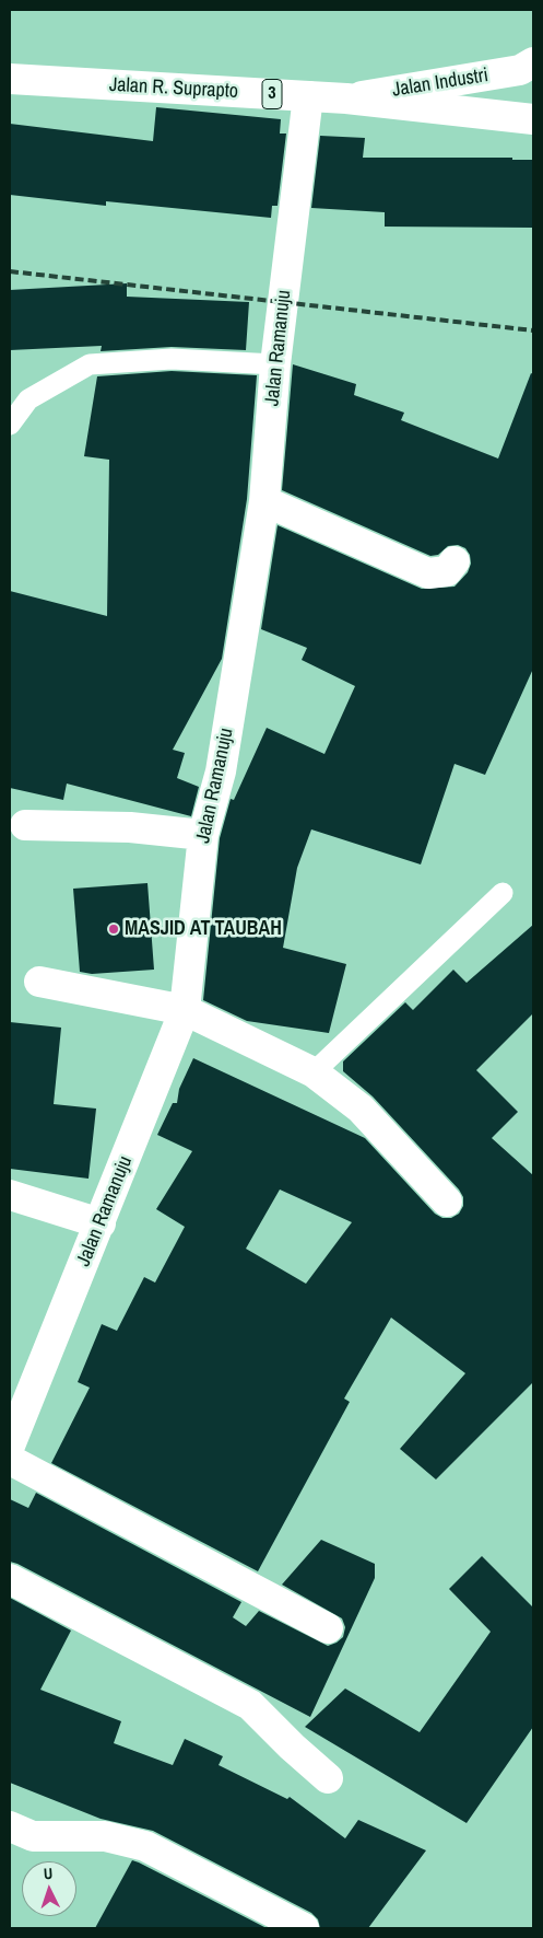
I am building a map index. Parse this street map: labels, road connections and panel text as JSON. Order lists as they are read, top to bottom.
{
  "streets": {
    "main road": [
      "Jalan Industri",
      "Jalan R. Suprapto",
      "3",
      "Jalan Ramanuju"
    ]
  },
  "crossings": [
    ["Jalan Industri", "Jalan R. Suprapto"],
    ["Jalan R. Suprapto", "Jalan Ramanuju"]
  ],
  "places": ["MASJID AT TAUBAH"],
  "north": "top"
}
